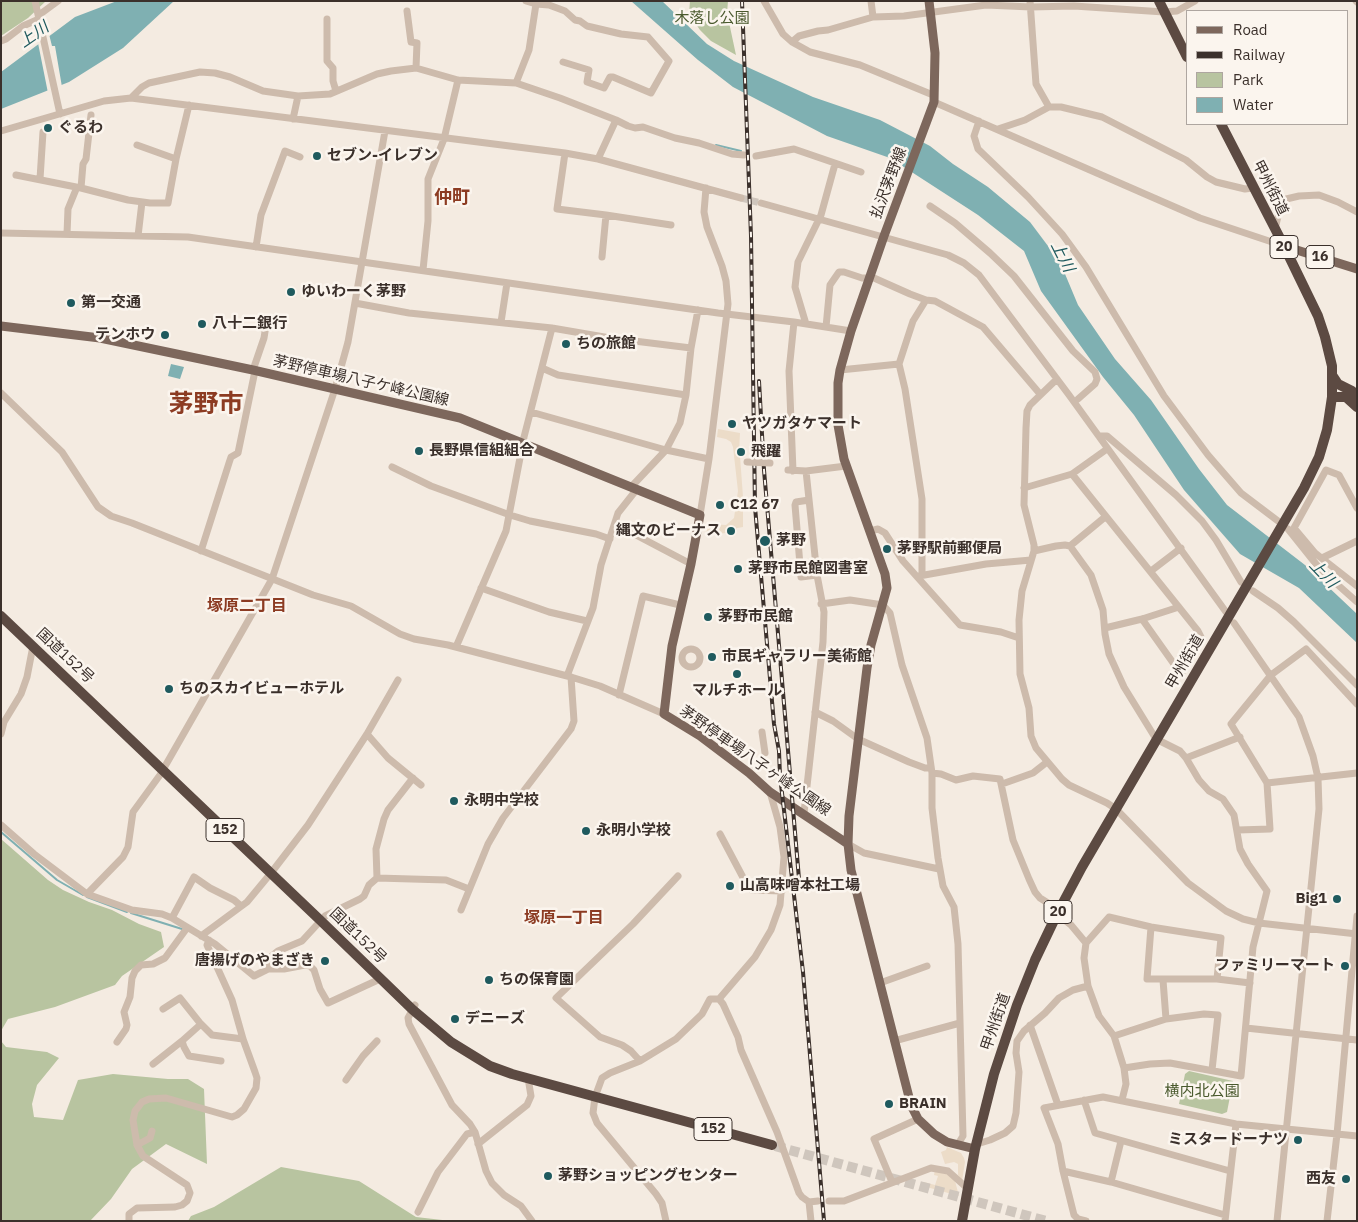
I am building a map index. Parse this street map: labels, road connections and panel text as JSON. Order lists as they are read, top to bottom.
{
  "streets": {
    "highway": [
      "甲州街道",
      "20",
      "国道152号",
      "152"
    ],
    "main road": [
      "払沢茅野線",
      "16",
      "茅野停車場八子ケ峰公園線",
      "茅野停車場八子ヶ峰公園線"
    ]
  },
  "crossings": [
    ["甲州街道", "16"],
    ["甲州街道", "茅野停車場八子ヶ峰公園線"],
    ["茅野停車場八子ケ峰公園線", "茅野停車場八子ヶ峰公園線"]
  ],
  "districts": [
    "仲町",
    "茅野市",
    "塚原二丁目",
    "塚原一丁目"
  ],
  "water": ["上川"],
  "parks": ["木落し公園", "横内北公園"],
  "places": [
    "ぐるわ",
    "セブン-イレブン",
    "ゆいわーく茅野",
    "第一交通",
    "八十二銀行",
    "テンホウ",
    "ちの旅館",
    "ヤツガタケマート",
    "長野県信組組合",
    "飛躍",
    "C12 67",
    "縄文のビーナス",
    "茅野",
    "茅野駅前郵便局",
    "茅野市民館図書室",
    "茅野市民館",
    "市民ギャラリー美術館",
    "マルチホール",
    "ちのスカイビューホテル",
    "永明中学校",
    "永明小学校",
    "山高味噌本社工場",
    "Big1",
    "唐揚げのやまざき",
    "ファミリーマート",
    "ちの保育園",
    "デニーズ",
    "BRAIN",
    "ミスタードーナツ",
    "茅野ショッピングセンター",
    "西友"
  ],
  "legend": [
    "Road",
    "Railway",
    "Park",
    "Water"
  ]
}
